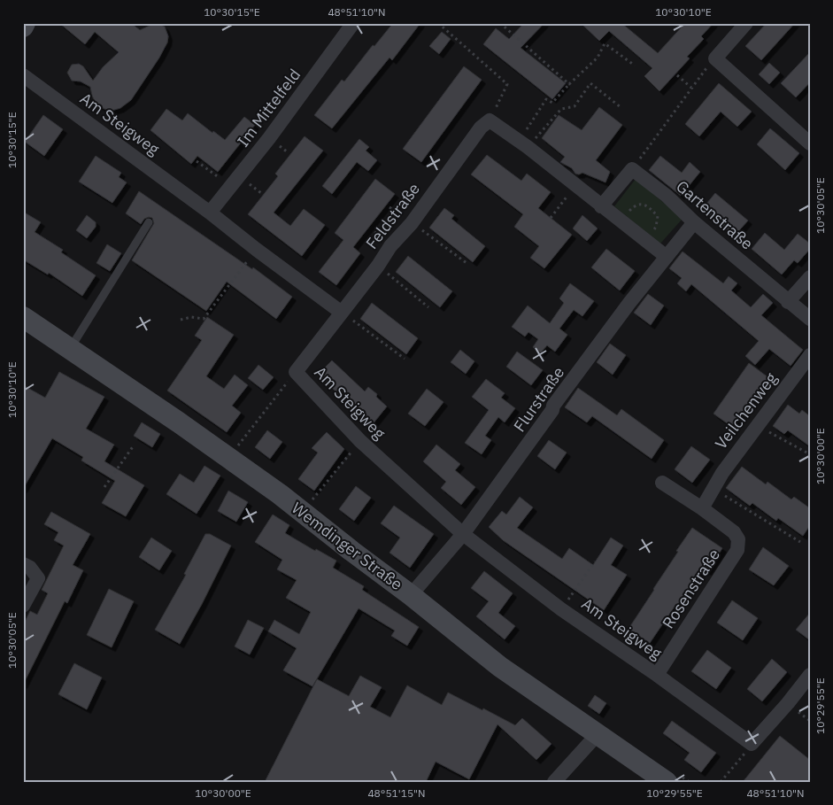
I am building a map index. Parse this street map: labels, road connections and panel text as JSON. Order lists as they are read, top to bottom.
{
  "streets": {
    "main road": ["Wemdinger Straße"],
    "street": [
      "Im Mittelfeld",
      "Am Steigweg",
      "Gartenstraße",
      "Feldstraße",
      "Flurstraße",
      "Veilchenweg",
      "Rosenstraße"
    ]
  },
  "crossings": [
    ["Im Mittelfeld", "Am Steigweg"],
    ["Am Steigweg", "Feldstraße"],
    ["Am Steigweg", "Flurstraße"],
    ["Am Steigweg", "Rosenstraße"],
    ["Gartenstraße", "Flurstraße"],
    ["Flurstraße", "Wemdinger Straße"]
  ],
  "coordinates": [
    "10°30'15\"E",
    "48°51'10\"N",
    "10°30'10\"E",
    "10°30'05\"E",
    "10°30'00\"E",
    "10°29'55\"E",
    "48°51'15\"N"
  ]
}
